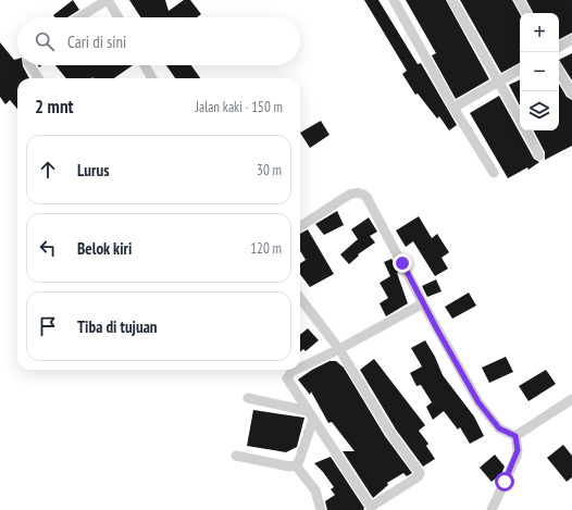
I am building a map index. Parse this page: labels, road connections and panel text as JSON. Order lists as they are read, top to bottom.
{
  "page": {
    "map_buttons": ["+", "−"],
    "search": "Cari di sini",
    "heading": ["2 mnt", "Jalan kaki · 150 m"],
    "list": [
      ["Lurus", "30 m"],
      ["Belok kiri", "120 m"],
      "Tiba di tujuan"
    ]
  }
}
